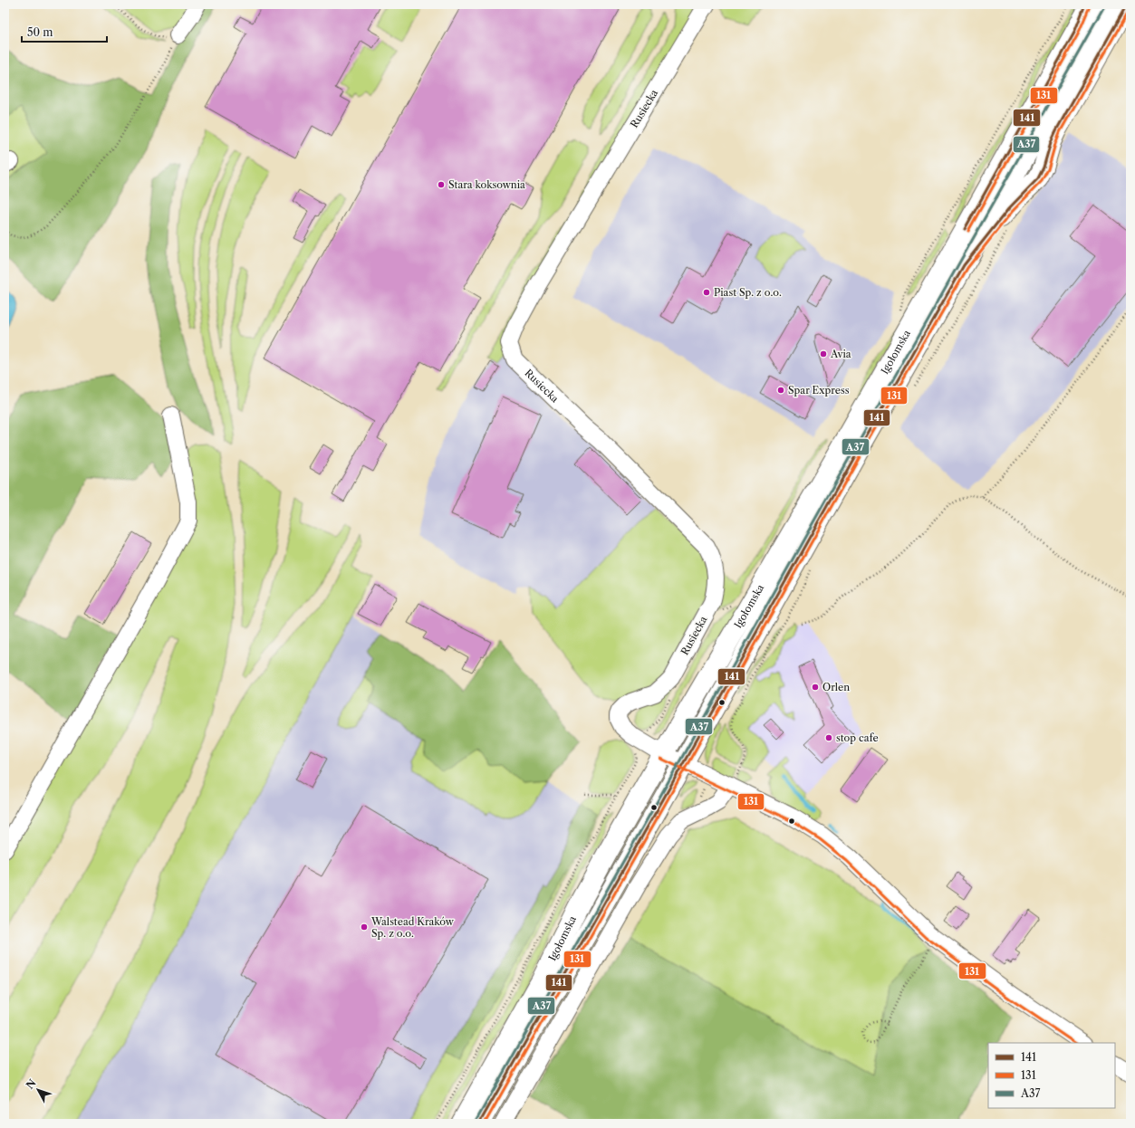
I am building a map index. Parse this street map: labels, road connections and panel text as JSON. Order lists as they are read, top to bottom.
{
  "streets": {
    "main road": ["Igołomska"],
    "street": ["Rusiecka"]
  },
  "crossings": [
    ["Rusiecka", "Igołomska"]
  ],
  "places": [
    "Stara koksownia",
    "Piast Sp. z o.o.",
    "Avia",
    "Spar Express",
    "Orlen",
    "stop cafe",
    "Walstead Kraków Sp. z o.o."
  ],
  "lines": ["transit line 141", "transit line A37", "transit line 131"],
  "legend": ["141", "131", "A37"],
  "scale_bar": "50 m",
  "north": "top left"
}
